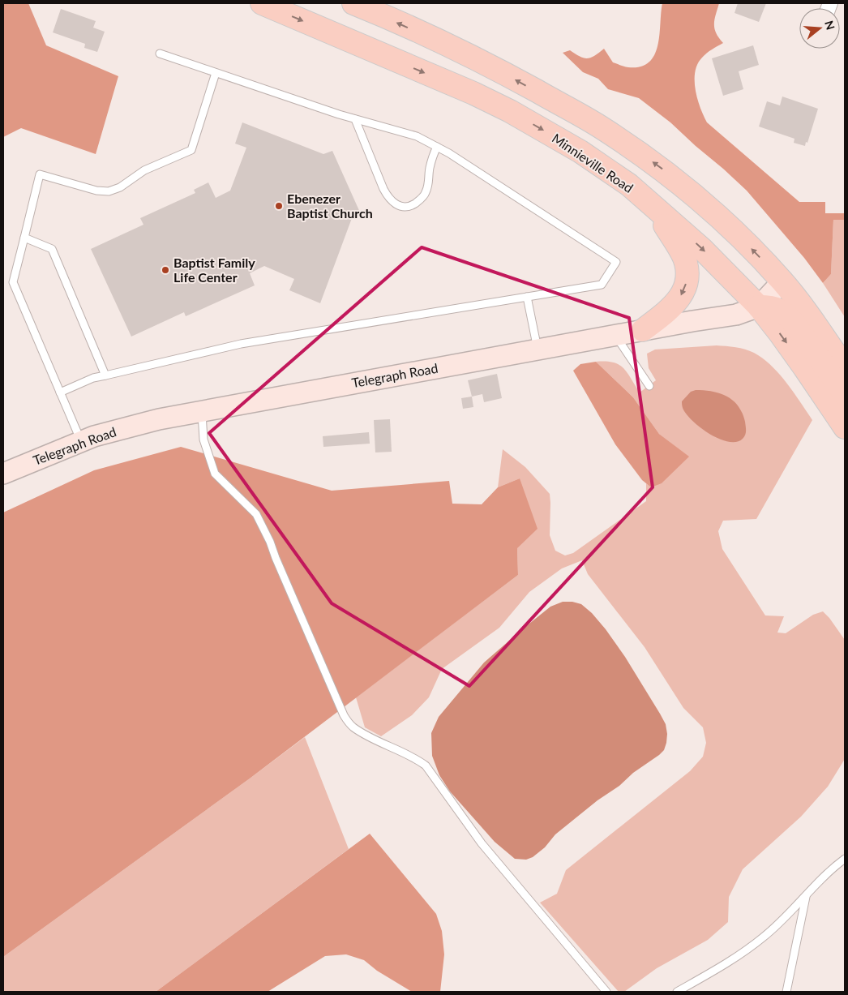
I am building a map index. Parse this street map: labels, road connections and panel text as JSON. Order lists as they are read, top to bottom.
{
  "streets": {
    "main road": ["Minnieville Road", "Telegraph Road"]
  },
  "crossings": [
    ["Minnieville Road", "Telegraph Road"]
  ],
  "places": ["Ebenezer Baptist Church", "Baptist Family Life Center"],
  "north": "right"
}
